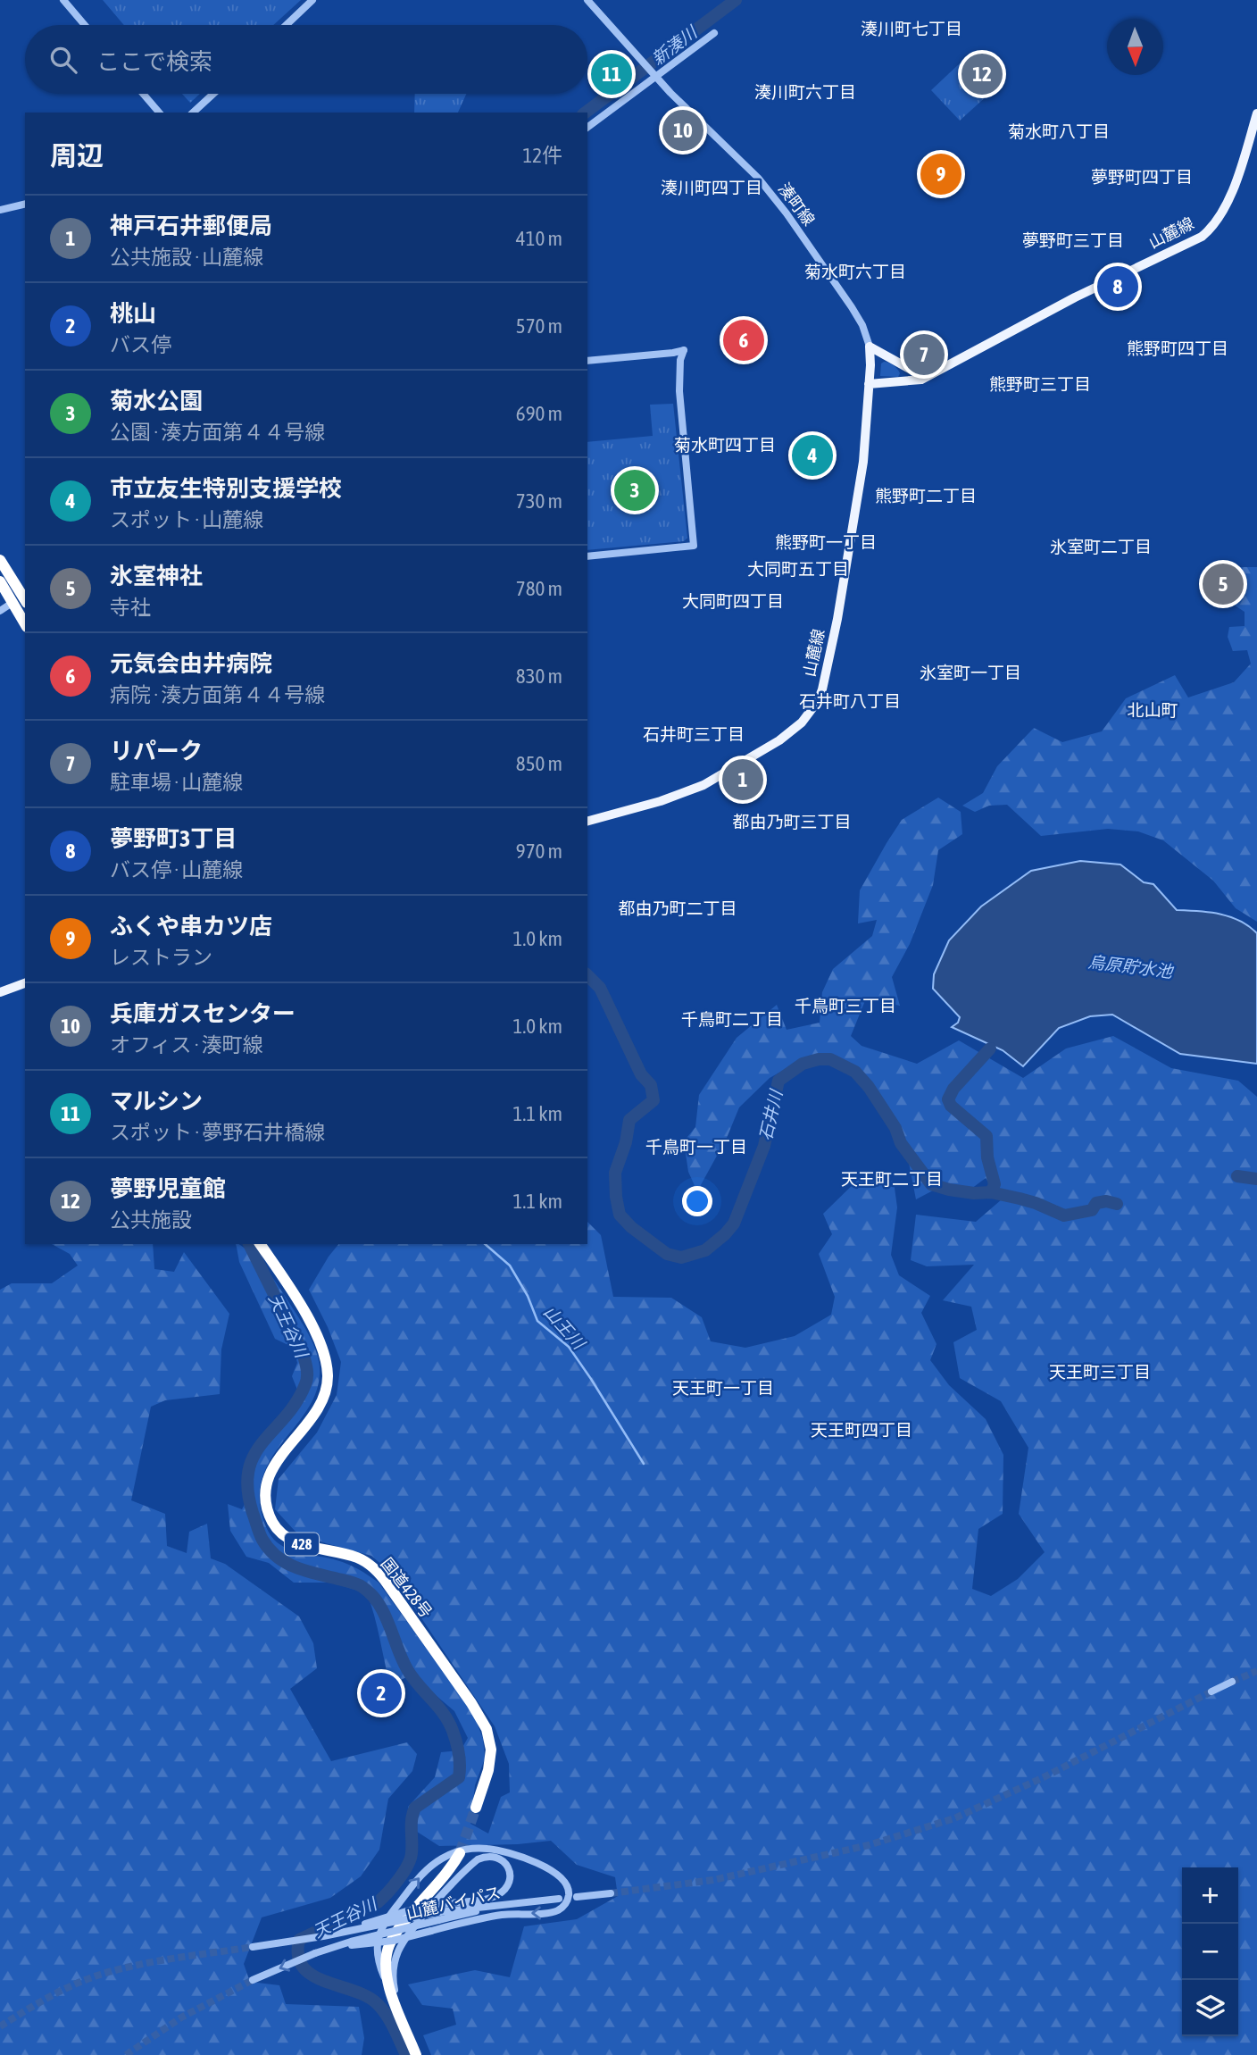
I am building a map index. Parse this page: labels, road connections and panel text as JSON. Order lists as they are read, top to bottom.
{
  "streets": {
    "highway": ["428", "国道428号"],
    "main road": ["山麓線"],
    "street": ["湊町線", "山麓バイパス"]
  },
  "crossings": [
    ["湊町線", "山麓線"]
  ],
  "districts": [
    "湊川町七丁目",
    "湊川町六丁目",
    "菊水町八丁目",
    "夢野町四丁目",
    "湊川町四丁目",
    "夢野町三丁目",
    "菊水町六丁目",
    "熊野町四丁目",
    "熊野町三丁目",
    "菊水町四丁目",
    "熊野町二丁目",
    "熊野町一丁目",
    "氷室町二丁目",
    "大同町五丁目",
    "大同町四丁目",
    "氷室町一丁目",
    "石井町八丁目",
    "北山町",
    "石井町三丁目",
    "都由乃町三丁目",
    "都由乃町二丁目",
    "千鳥町三丁目",
    "千鳥町二丁目",
    "千鳥町一丁目",
    "天王町二丁目",
    "天王町三丁目",
    "天王町一丁目",
    "天王町四丁目"
  ],
  "water": [
    "新湊川",
    "烏原貯水池",
    "石井川",
    "天王谷川",
    "山王川"
  ],
  "north": "bottom",
  "page": {
    "search": "ここで検索",
    "pins": [
      "11",
      "12",
      "10",
      "9",
      "8",
      "6",
      "7",
      "4",
      "3",
      "5",
      "1",
      "2"
    ],
    "heading": ["周辺", "12件"],
    "list": [
      {
        "mark": "1",
        "name": "神戸石井郵便局",
        "note": "公共施設 · 山麓線",
        "value": "410 m"
      },
      {
        "mark": "2",
        "name": "桃山",
        "note": "バス停",
        "value": "570 m"
      },
      {
        "mark": "3",
        "name": "菊水公園",
        "note": "公園 · 湊方面第４４号線",
        "value": "690 m"
      },
      {
        "mark": "4",
        "name": "市立友生特別支援学校",
        "note": "スポット · 山麓線",
        "value": "730 m"
      },
      {
        "mark": "5",
        "name": "氷室神社",
        "note": "寺社",
        "value": "780 m"
      },
      {
        "mark": "6",
        "name": "元気会由井病院",
        "note": "病院 · 湊方面第４４号線",
        "value": "830 m"
      },
      {
        "mark": "7",
        "name": "リパーク",
        "note": "駐車場 · 山麓線",
        "value": "850 m"
      },
      {
        "mark": "8",
        "name": "夢野町3丁目",
        "note": "バス停 · 山麓線",
        "value": "970 m"
      },
      {
        "mark": "9",
        "name": "ふくや串カツ店",
        "note": "レストラン",
        "value": "1.0 km"
      },
      {
        "mark": "10",
        "name": "兵庫ガスセンター",
        "note": "オフィス · 湊町線",
        "value": "1.0 km"
      },
      {
        "mark": "11",
        "name": "マルシン",
        "note": "スポット · 夢野石井橋線",
        "value": "1.1 km"
      },
      {
        "mark": "12",
        "name": "夢野児童館",
        "note": "公共施設",
        "value": "1.1 km"
      }
    ],
    "map_buttons": ["+", "−"]
  }
}
